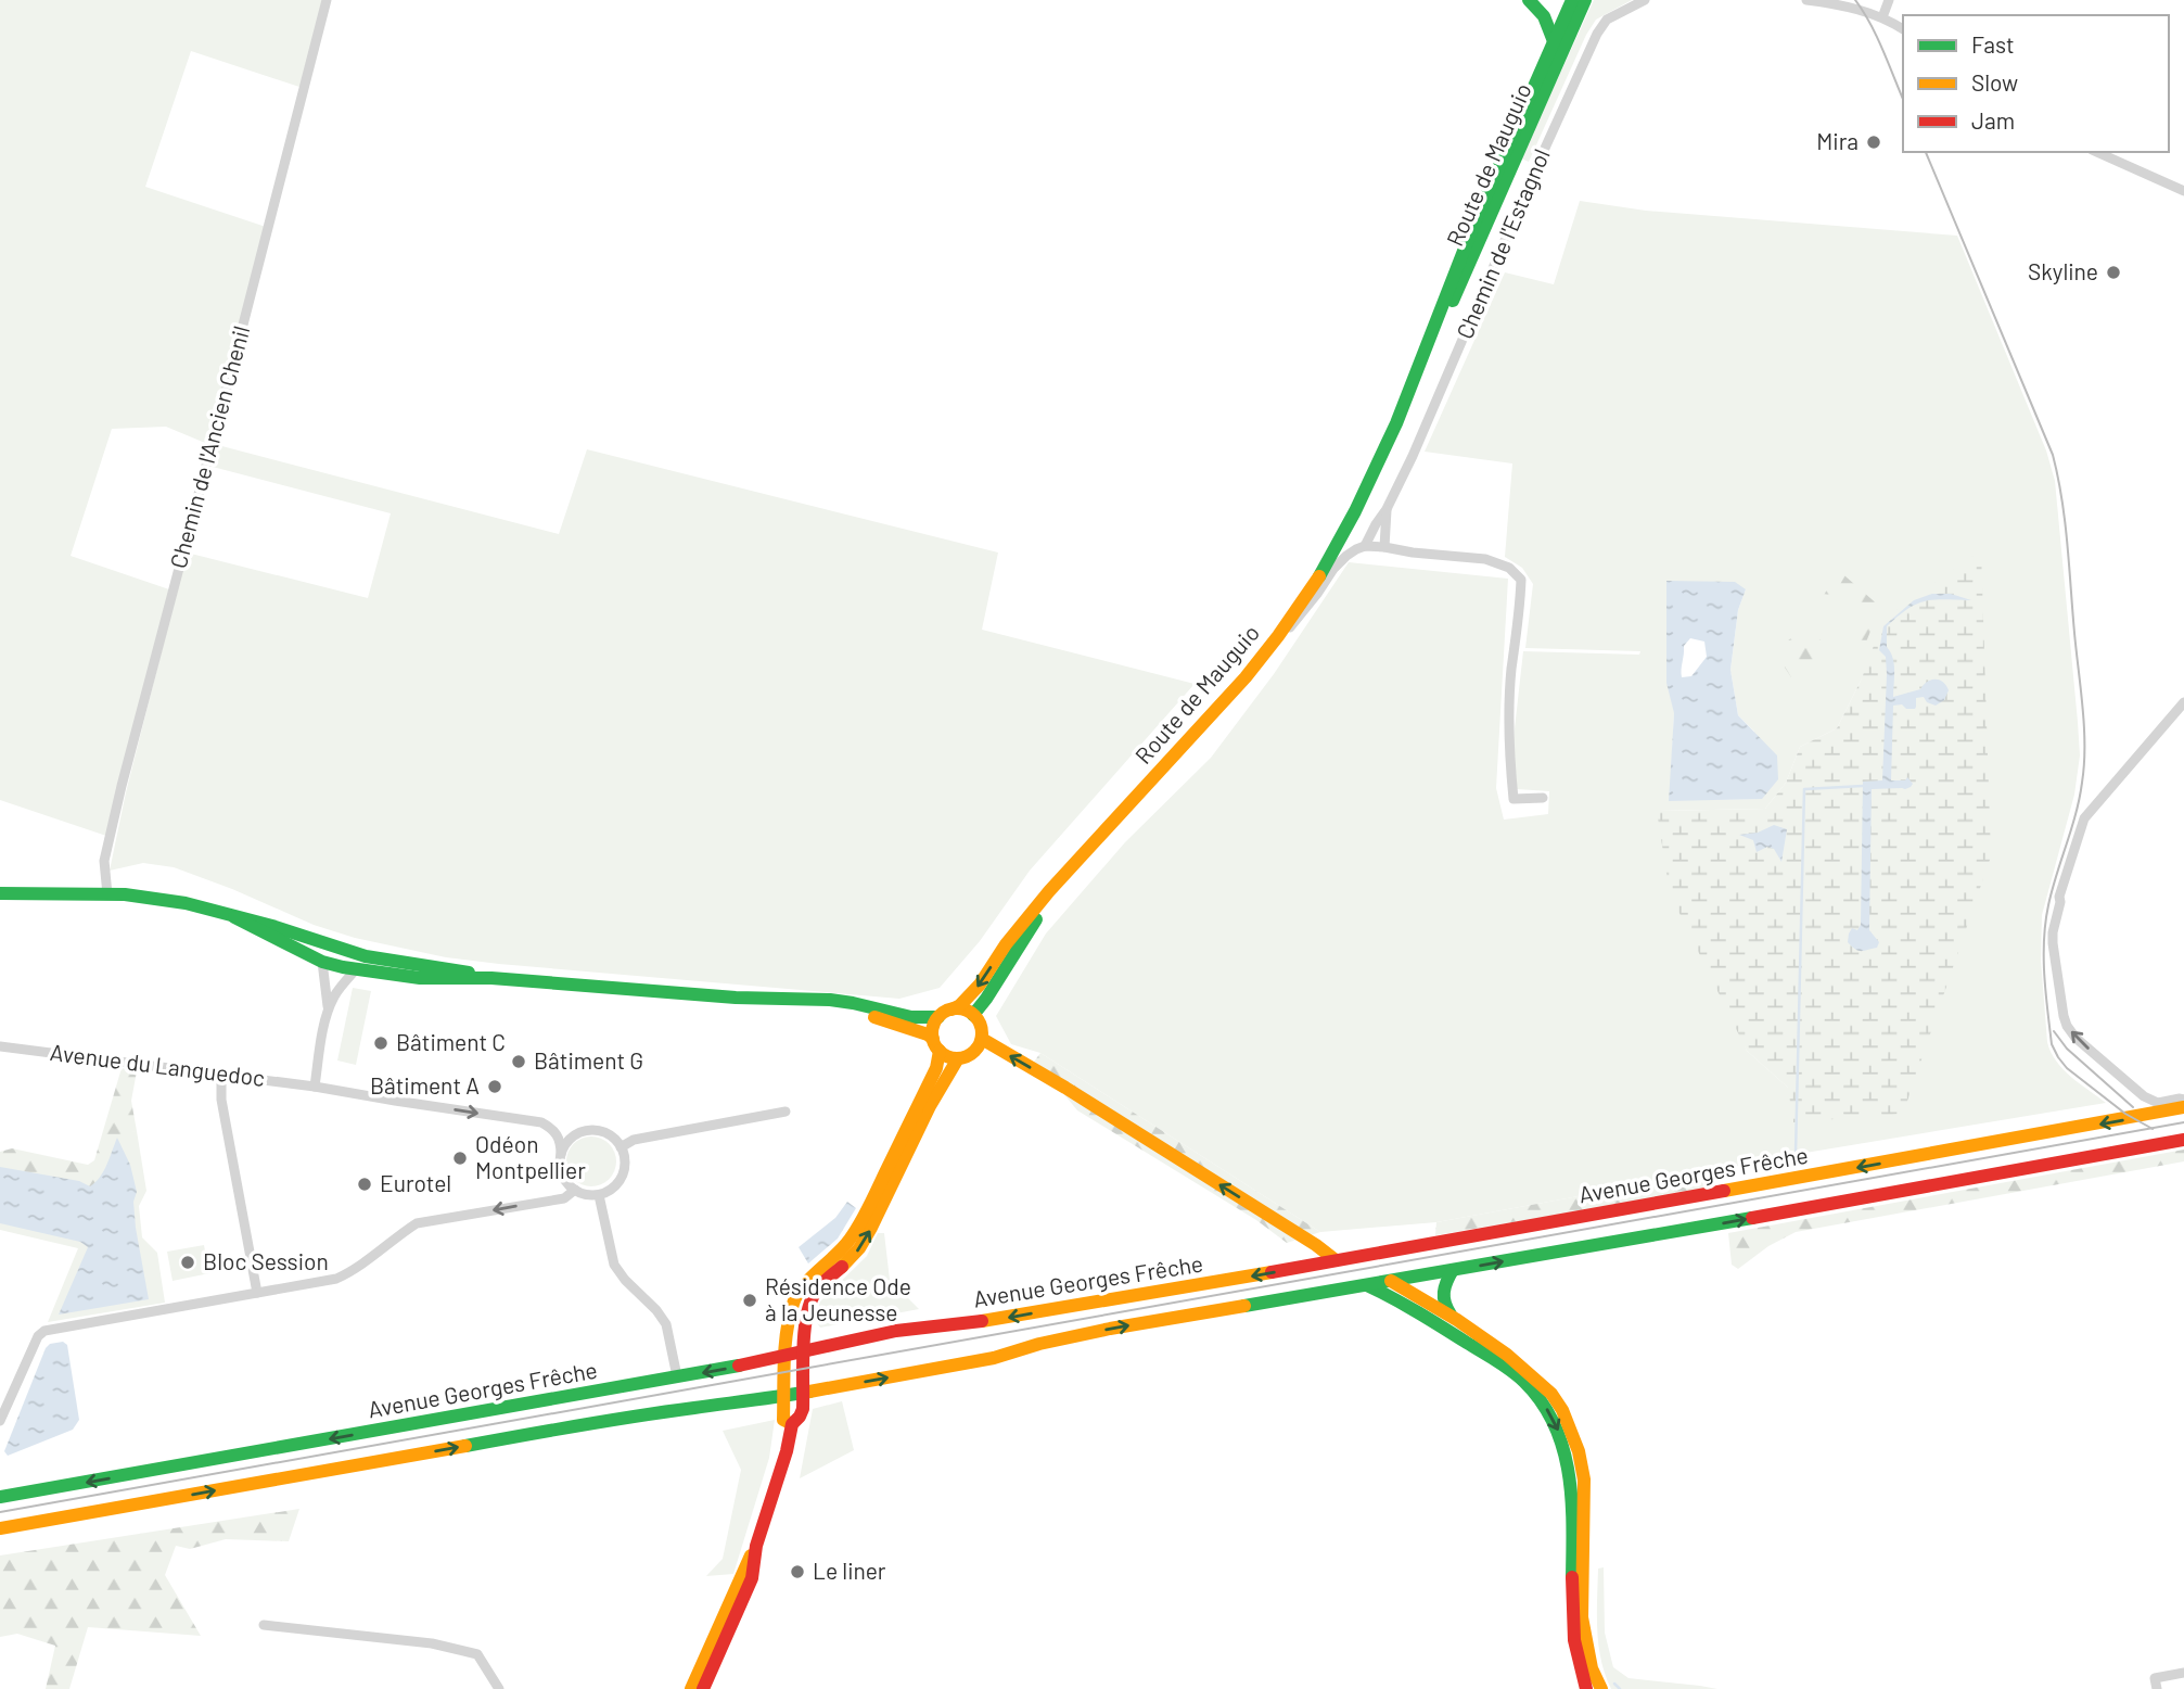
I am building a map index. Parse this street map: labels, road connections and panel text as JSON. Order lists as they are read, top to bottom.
{
  "streets": {
    "main road": ["Route de Mauguio", "Avenue Georges Frêche"],
    "street": ["Chemin de l'Estagnol", "Chemin de l'Ancien Chenil", "Avenue du Languedoc"]
  },
  "crossings": [
    ["Route de Mauguio", "Chemin de l'Estagnol"]
  ],
  "one_way": ["Avenue du Languedoc"],
  "places": [
    "Mira",
    "Skyline",
    "Bâtiment C",
    "Bâtiment G",
    "Bâtiment A",
    "Odéon Montpellier",
    "Eurotel",
    "Bloc Session",
    "Résidence Ode à la Jeunesse",
    "Le liner"
  ],
  "legend": ["Fast", "Slow", "Jam"]
}
